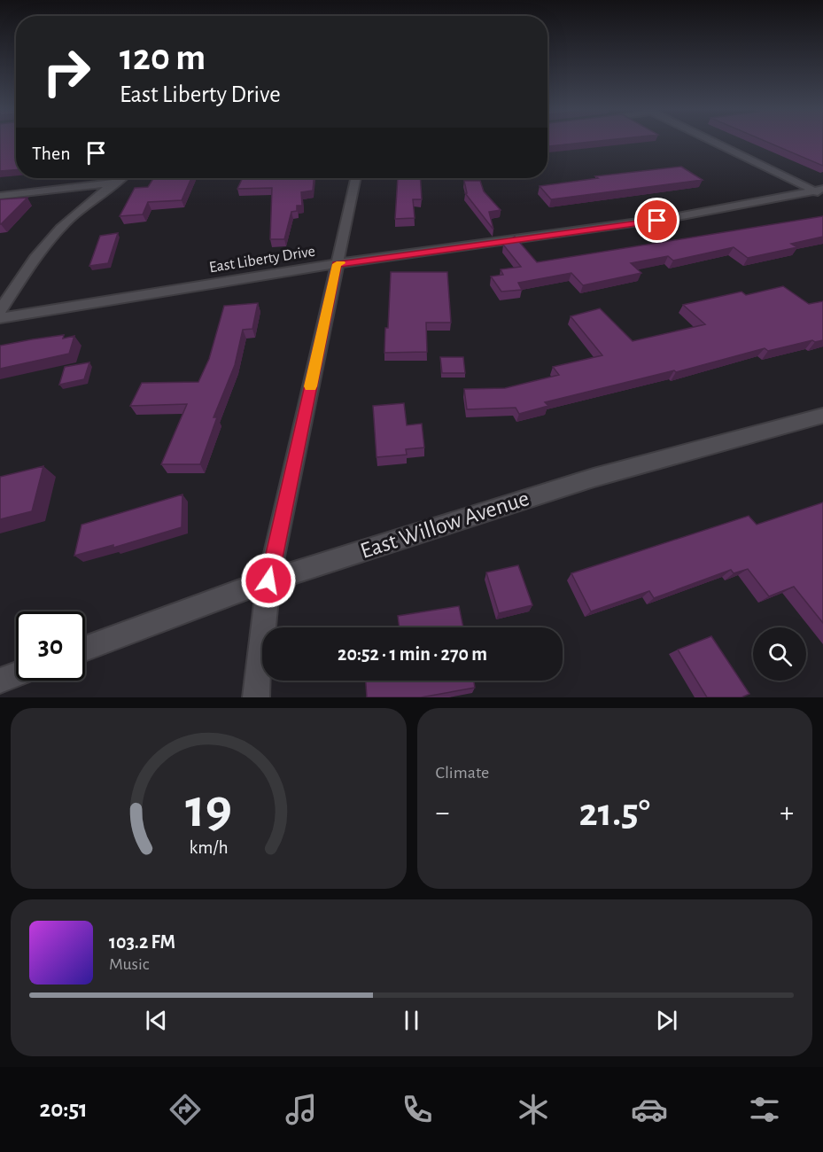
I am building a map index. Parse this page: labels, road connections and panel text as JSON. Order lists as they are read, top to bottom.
{
  "streets": {
    "street": ["East Liberty Drive", "East Willow Avenue"]
  },
  "page": {
    "turn": ["120 m", "East Liberty Drive"],
    "then": "Then",
    "limit": "30",
    "trip": "20:52 · 1 min · 270 m",
    "tile": "Climate",
    "heat": ["−", "21.5°", "+"],
    "song": ["103.2 FM", "Music"],
    "tabs": "20:51",
    "gauge": ["19", "km/h"]
  }
}
